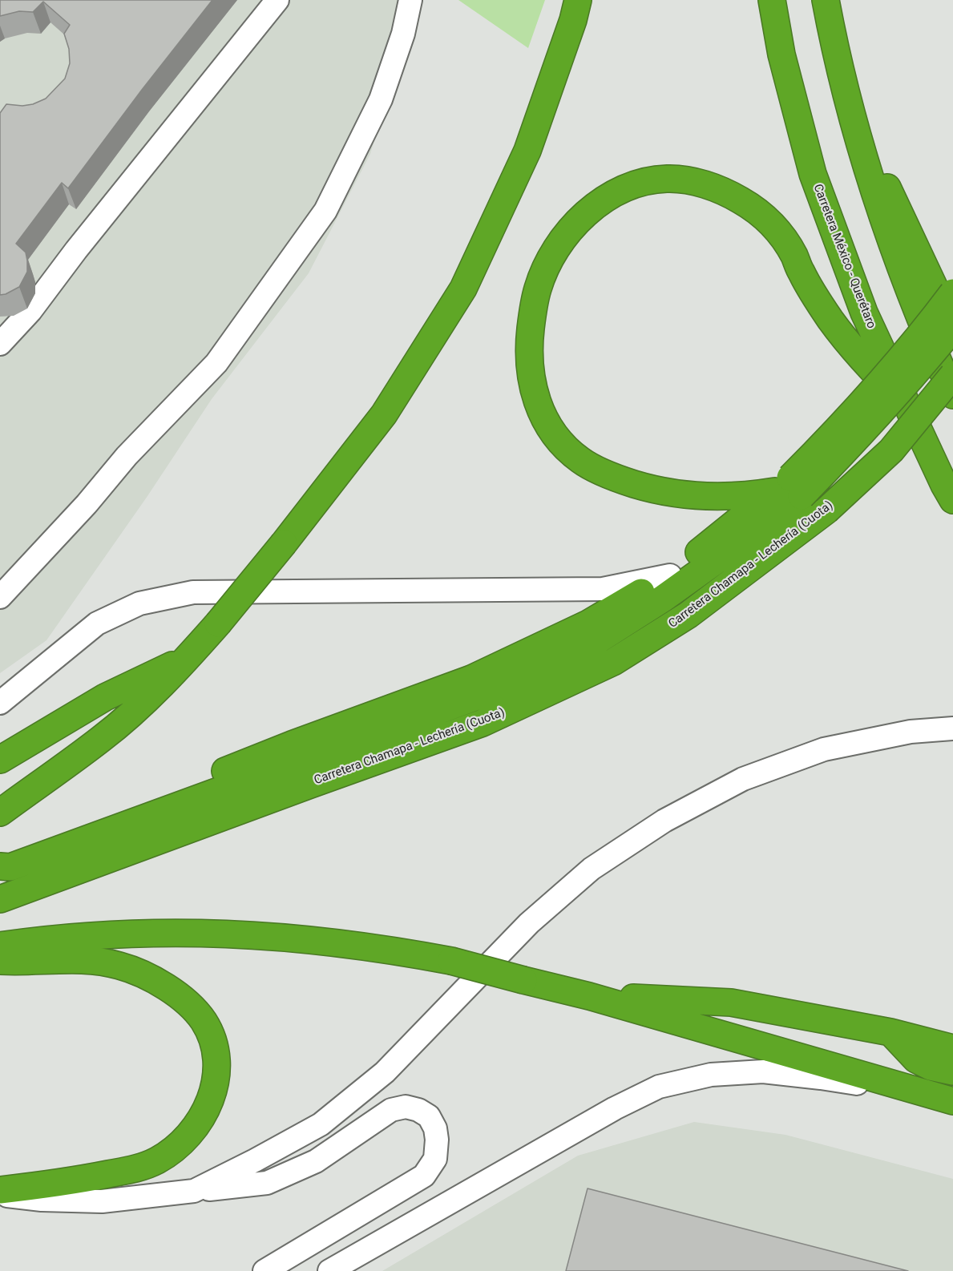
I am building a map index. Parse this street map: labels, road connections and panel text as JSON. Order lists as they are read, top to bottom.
{
  "streets": {
    "highway": ["Carretera México - Querétaro", "Carretera Chamapa - Lechería (Cuota)"]
  }
}
